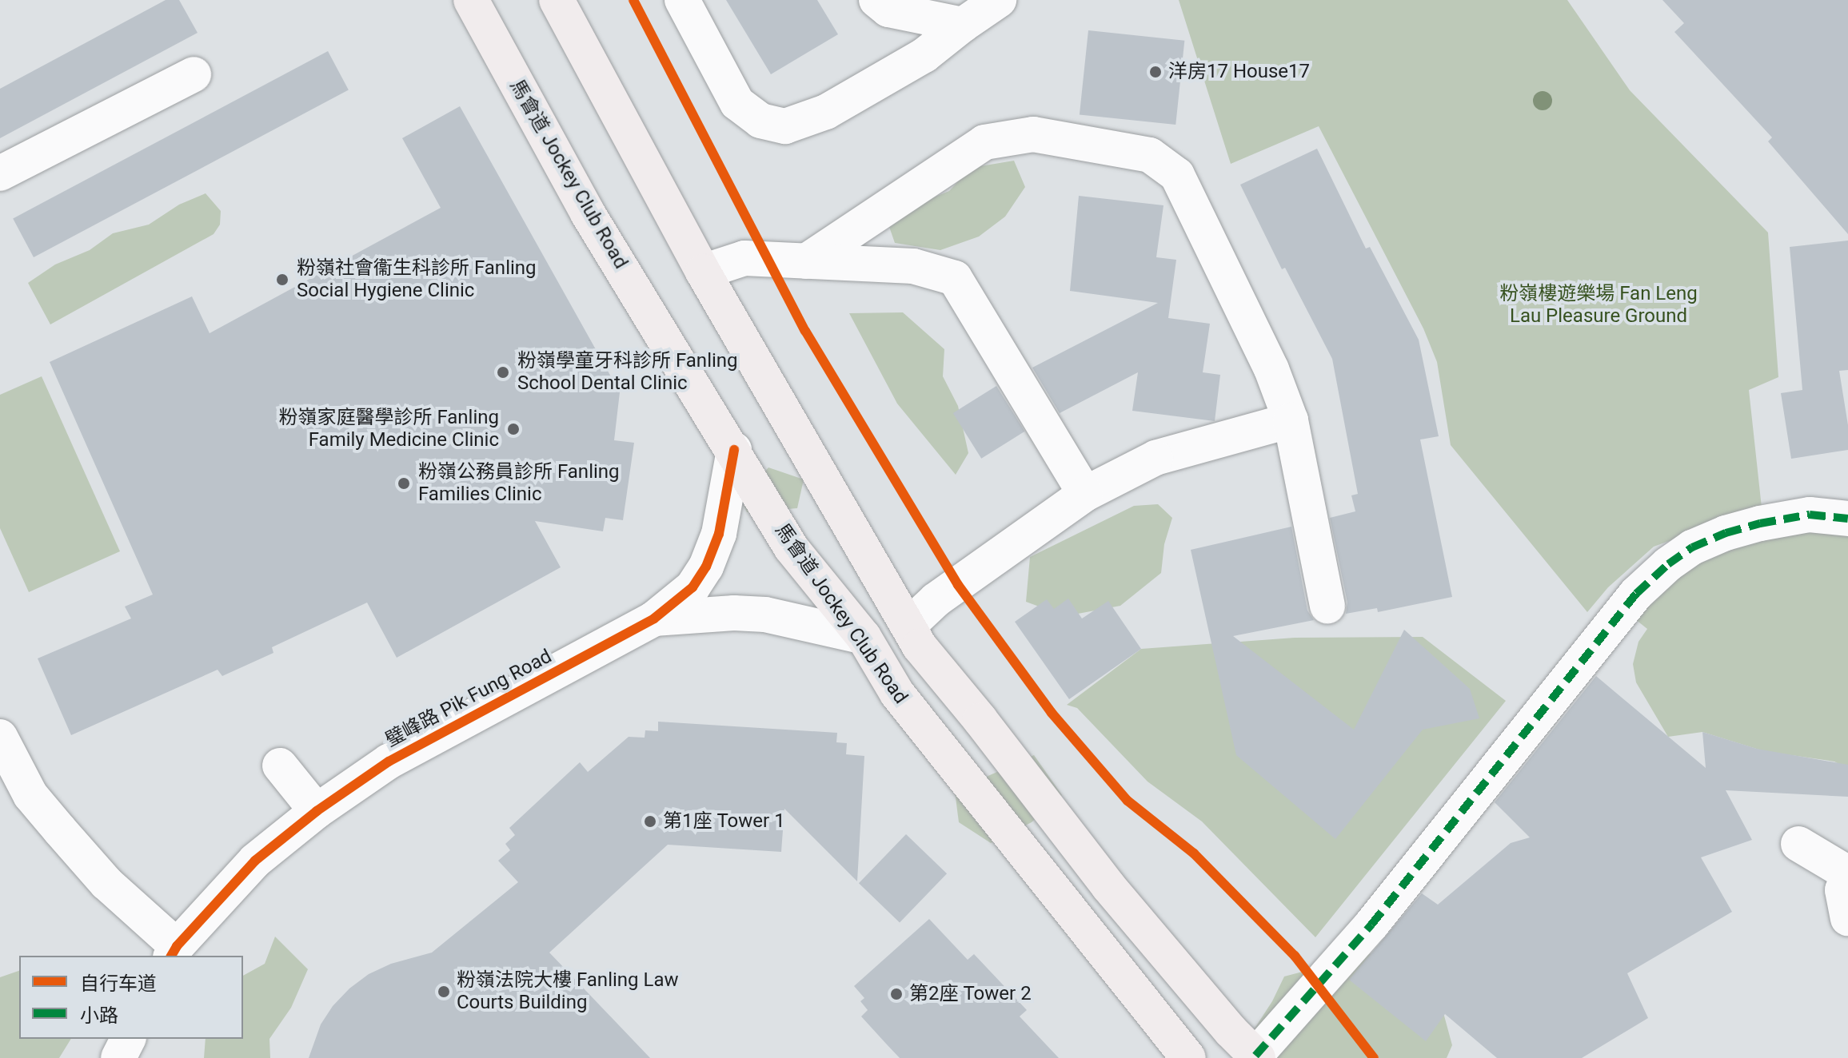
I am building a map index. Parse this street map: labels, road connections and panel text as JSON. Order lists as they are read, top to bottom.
{
  "streets": {
    "main road": ["馬會道 Jockey Club Road"],
    "street": ["璧峰路 Pik Fung Road"]
  },
  "crossings": [
    ["馬會道 Jockey Club Road", "璧峰路 Pik Fung Road"]
  ],
  "parks": ["粉嶺樓遊樂場 Fan Leng Lau Pleasure Ground"],
  "places": [
    "洋房17 House17",
    "粉嶺社會衞生科診所 Fanling Social Hygiene Clinic",
    "粉嶺學童牙科診所 Fanling School Dental Clinic",
    "粉嶺家庭醫學診所 Fanling Family Medicine Clinic",
    "粉嶺公務員診所 Fanling Families Clinic",
    "第1座 Tower 1",
    "粉嶺法院大樓 Fanling Law Courts Building",
    "第2座 Tower 2"
  ],
  "legend": ["自行车道", "小路"]
}
